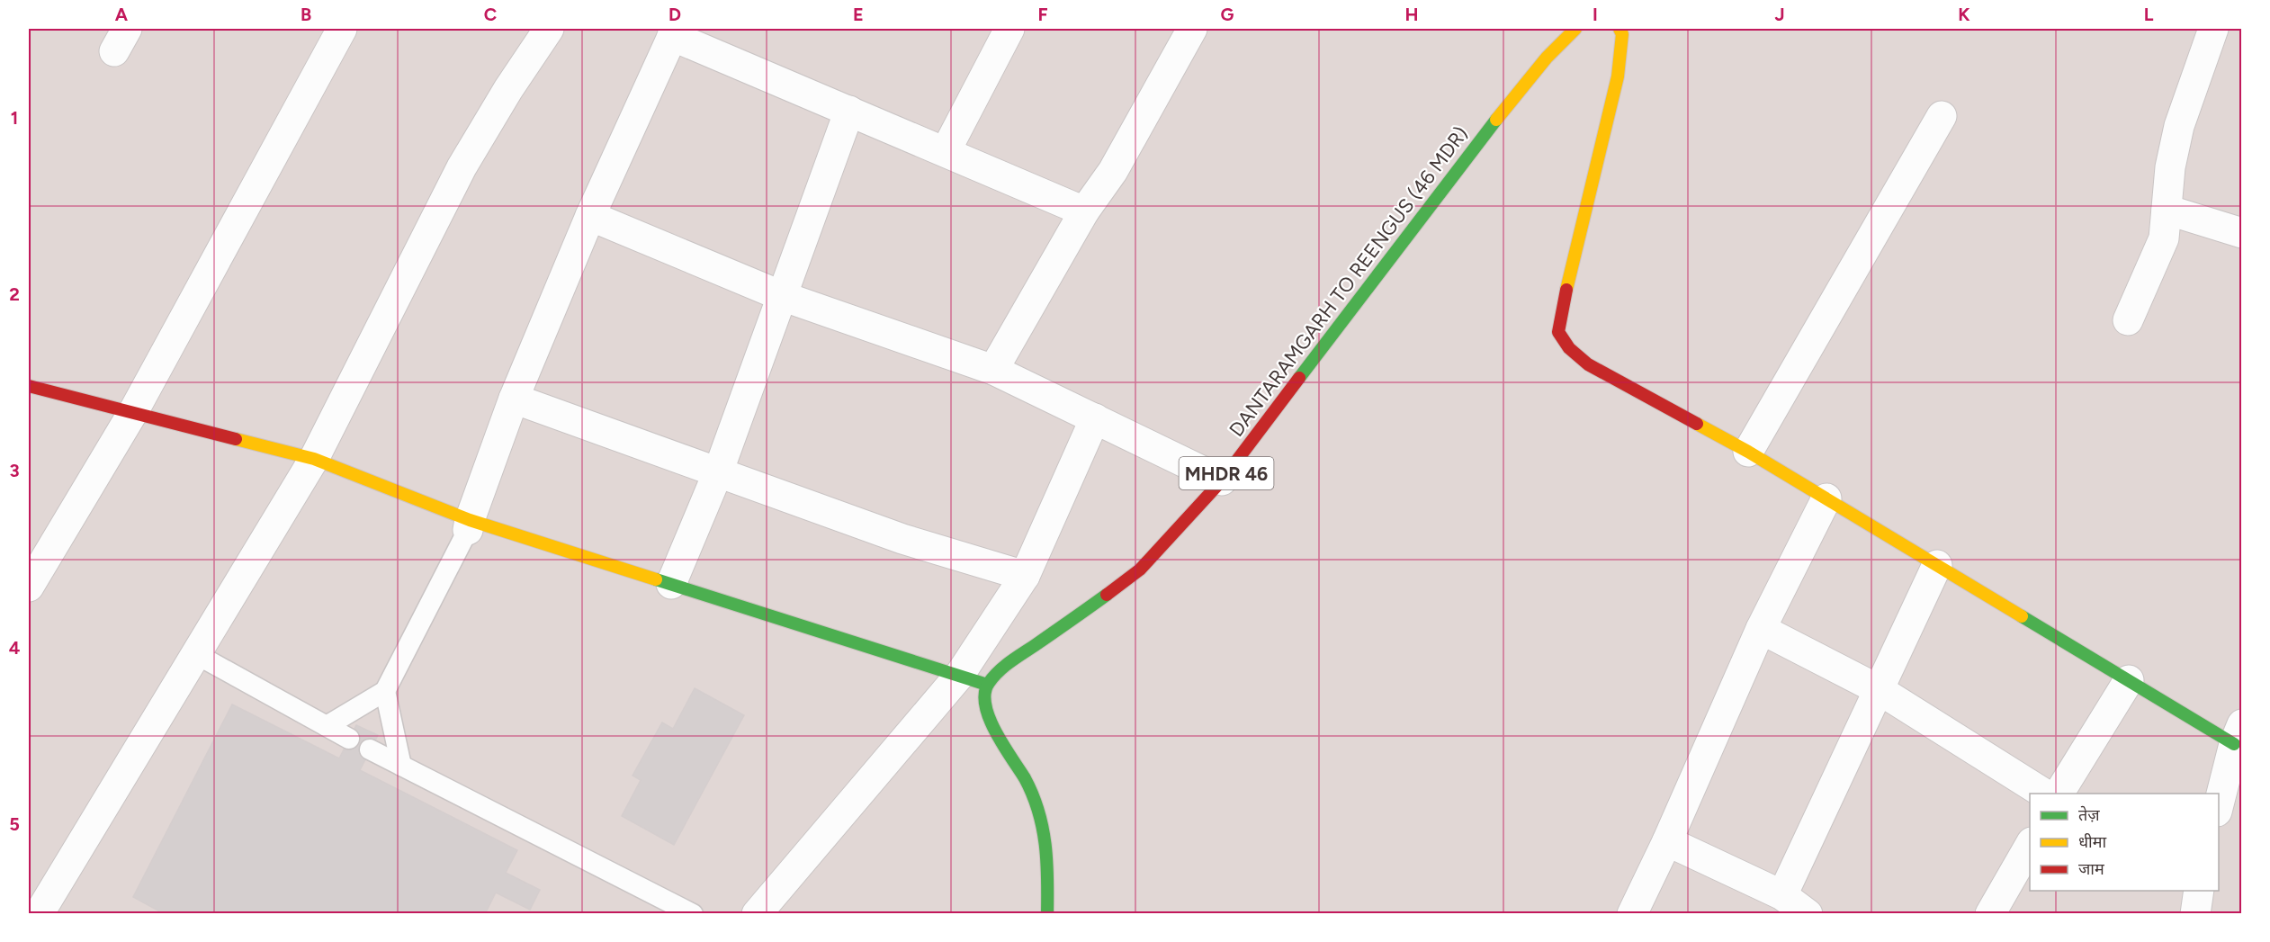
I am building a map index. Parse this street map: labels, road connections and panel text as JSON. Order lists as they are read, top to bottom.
{
  "streets": {
    "street": ["DANTARAMGARH TO REENGUS (46 MDR)", "MHDR 46"]
  },
  "legend": ["तेज़", "धीमा", "जाम"],
  "grid": {
    "columns": [
      "A",
      "B",
      "C",
      "D",
      "E",
      "F",
      "G",
      "H",
      "I",
      "J",
      "K",
      "L"
    ],
    "rows": [
      "1",
      "2",
      "3",
      "4",
      "5"
    ]
  }
}
